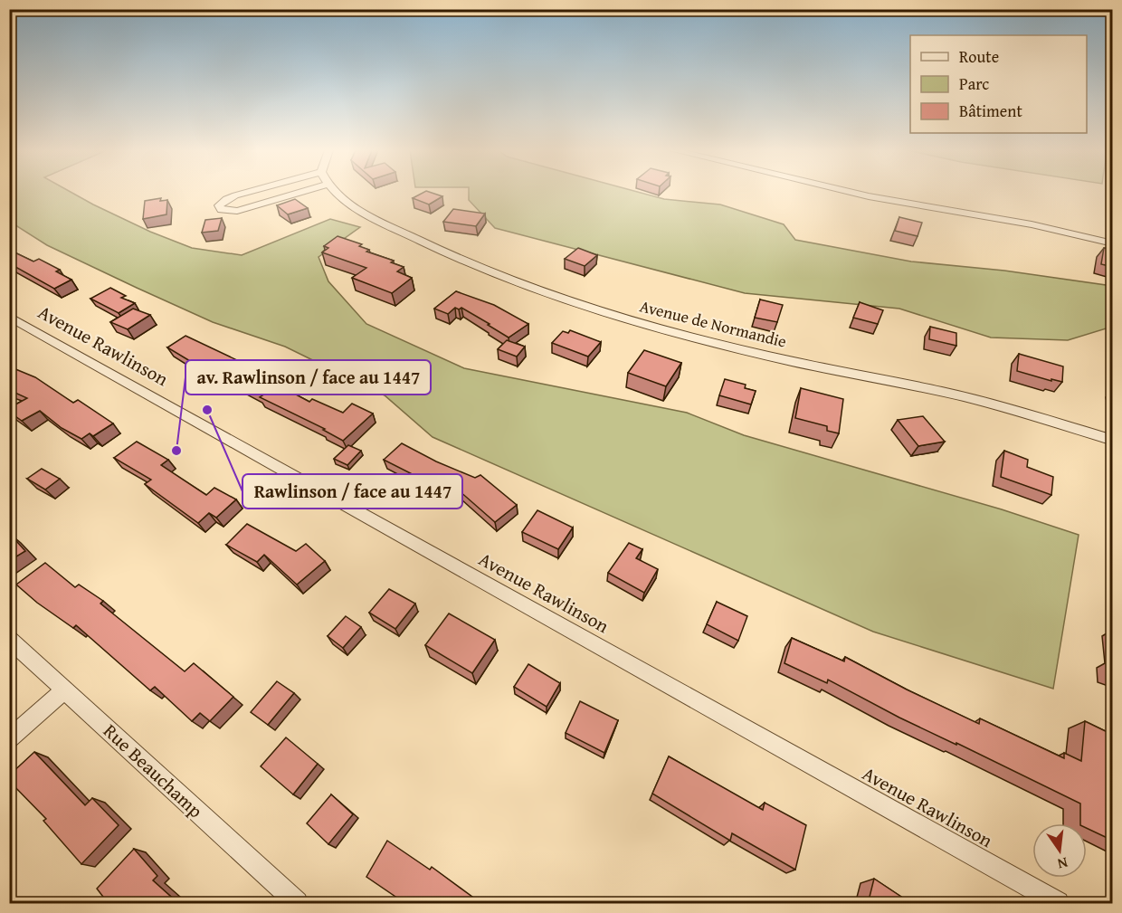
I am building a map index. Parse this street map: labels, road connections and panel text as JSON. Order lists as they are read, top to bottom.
{
  "streets": {
    "street": ["Avenue de Normandie", "Avenue Rawlinson", "Rue Beauchamp"]
  },
  "places": ["Rawlinson / face au 1447", "av. Rawlinson / face au 1447"],
  "legend": ["Route", "Parc", "Bâtiment"],
  "north": "bottom"
}
